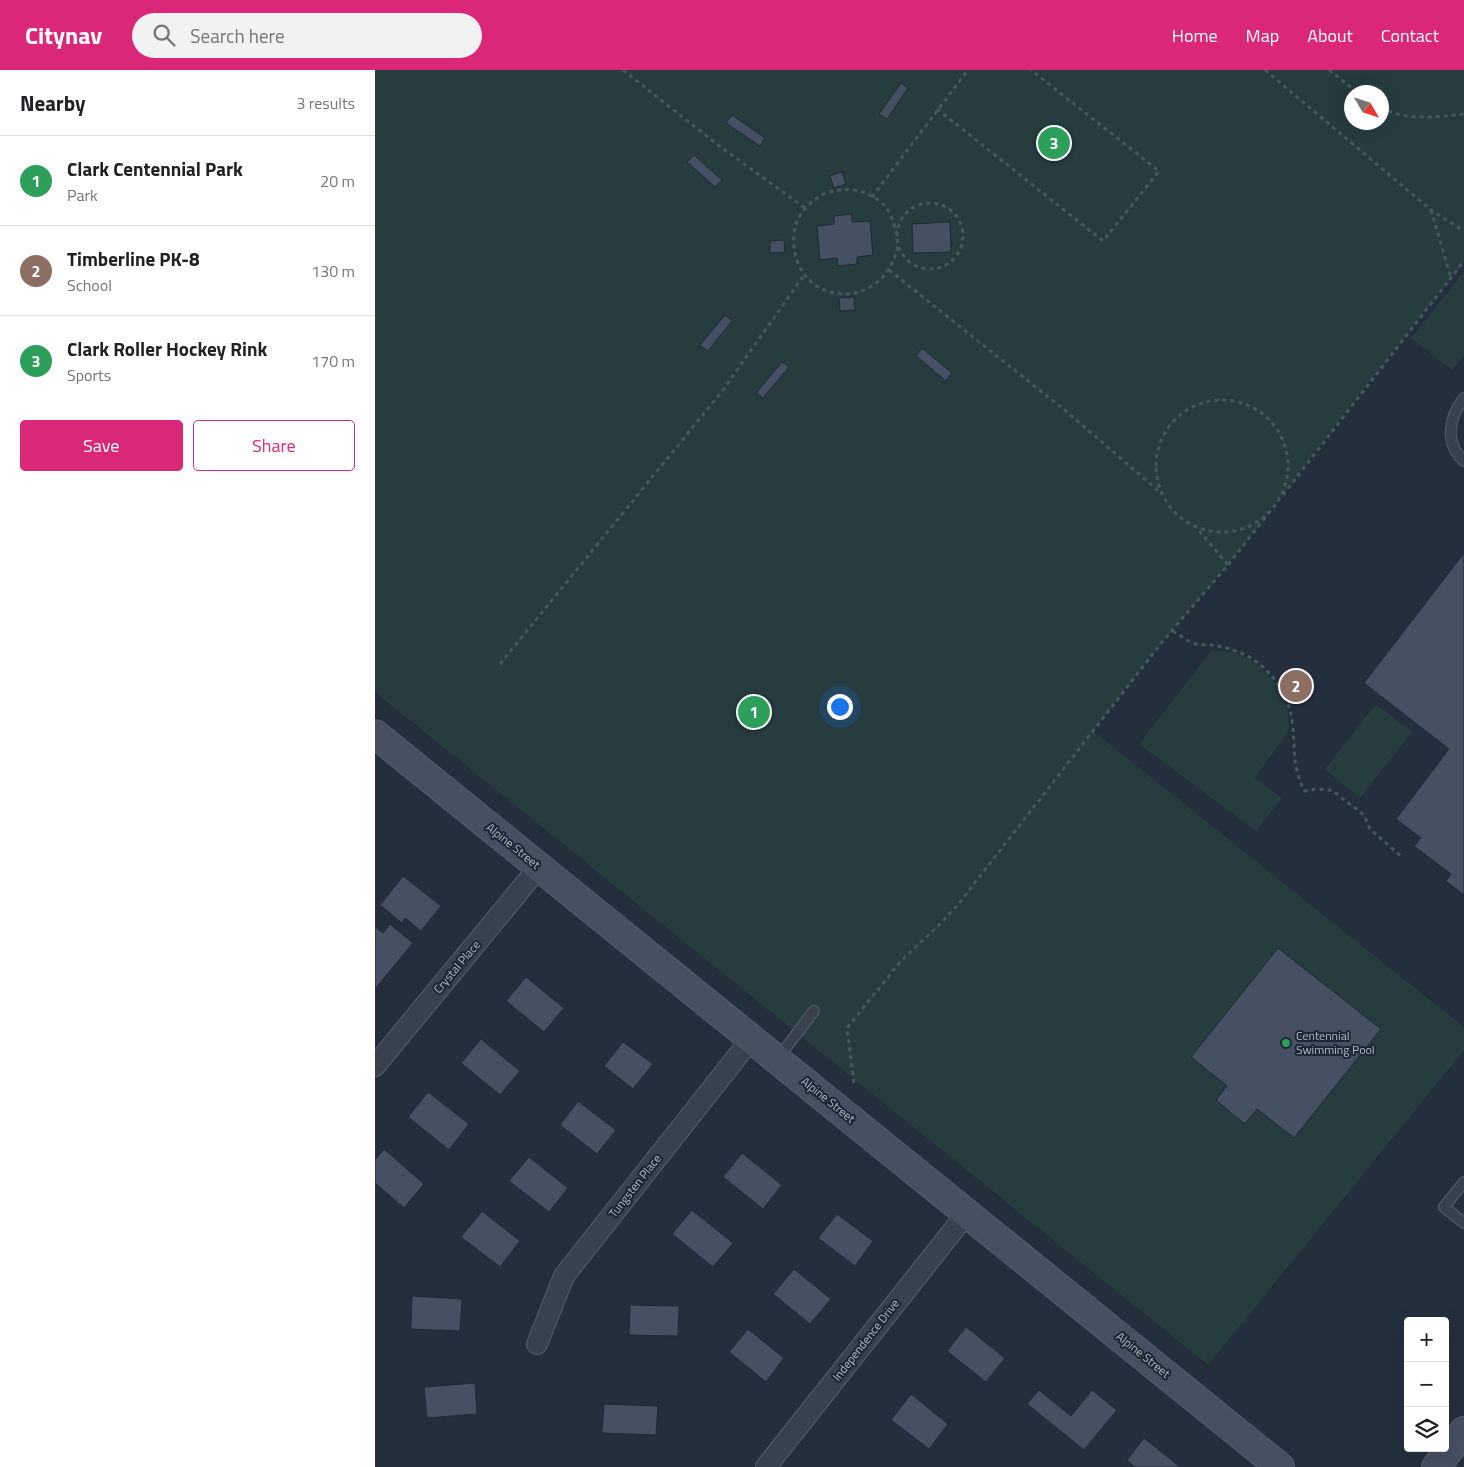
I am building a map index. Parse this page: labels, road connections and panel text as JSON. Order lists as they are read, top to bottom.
{
  "streets": {
    "street": [
      "Alpine Street",
      "Crystal Place",
      "Tungsten Place",
      "Independence Drive"
    ]
  },
  "crossings": [
    ["Alpine Street", "Crystal Place"],
    ["Alpine Street", "Tungsten Place"],
    ["Alpine Street", "Independence Drive"]
  ],
  "places": ["Centennial Swimming Pool"],
  "north": "bottom right",
  "page": {
    "header": "Citynav",
    "search": "Search here",
    "nav": [
      "Home",
      "Map",
      "About",
      "Contact"
    ],
    "heading": ["Nearby", "3 results"],
    "pins": ["3", "2", "1"],
    "list": [
      {
        "mark": "1",
        "name": "Clark Centennial Park",
        "note": "Park",
        "value": "20 m"
      },
      {
        "mark": "2",
        "name": "Timberline PK-8",
        "note": "School",
        "value": "130 m"
      },
      {
        "mark": "3",
        "name": "Clark Roller Hockey Rink",
        "note": "Sports",
        "value": "170 m"
      }
    ],
    "buttons": ["Save", "Share"],
    "map_buttons": ["+", "−"]
  }
}
